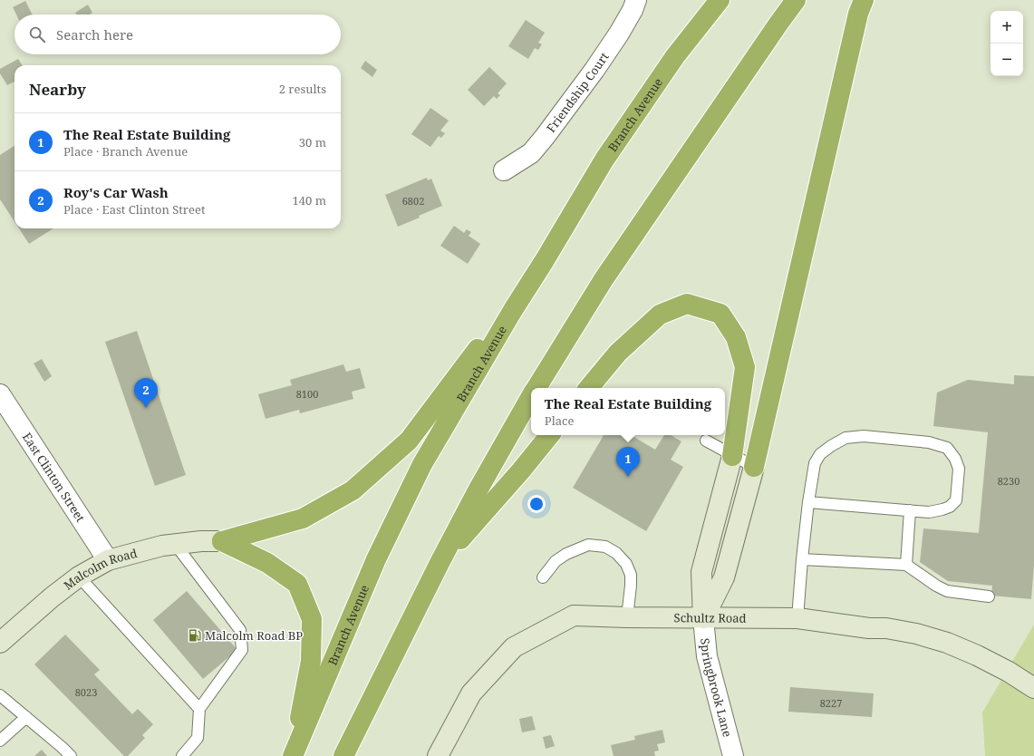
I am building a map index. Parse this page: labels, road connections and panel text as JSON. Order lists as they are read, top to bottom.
{
  "streets": {
    "highway": ["Branch Avenue"],
    "street": [
      "Friendship Court",
      "East Clinton Street",
      "Malcolm Road",
      "Schultz Road",
      "Springbrook Lane"
    ]
  },
  "crossings": [
    ["East Clinton Street", "Malcolm Road"],
    ["Schultz Road", "Springbrook Lane"]
  ],
  "places": {
    "fuel station": ["Malcolm Road BP"]
  },
  "house_numbers": [
    "6802",
    "8100",
    "8230",
    "8023",
    "8227"
  ],
  "page": {
    "map_buttons": ["+", "−"],
    "search": "Search here",
    "heading": ["Nearby", "2 results"],
    "list": [
      {
        "mark": "1",
        "name": "The Real Estate Building",
        "note": "Place · Branch Avenue",
        "value": "30 m"
      },
      {
        "mark": "2",
        "name": "Roy's Car Wash",
        "note": "Place · East Clinton Street",
        "value": "140 m"
      }
    ],
    "pins": ["2", "1"],
    "popup": ["The Real Estate Building", "Place"]
  }
}
